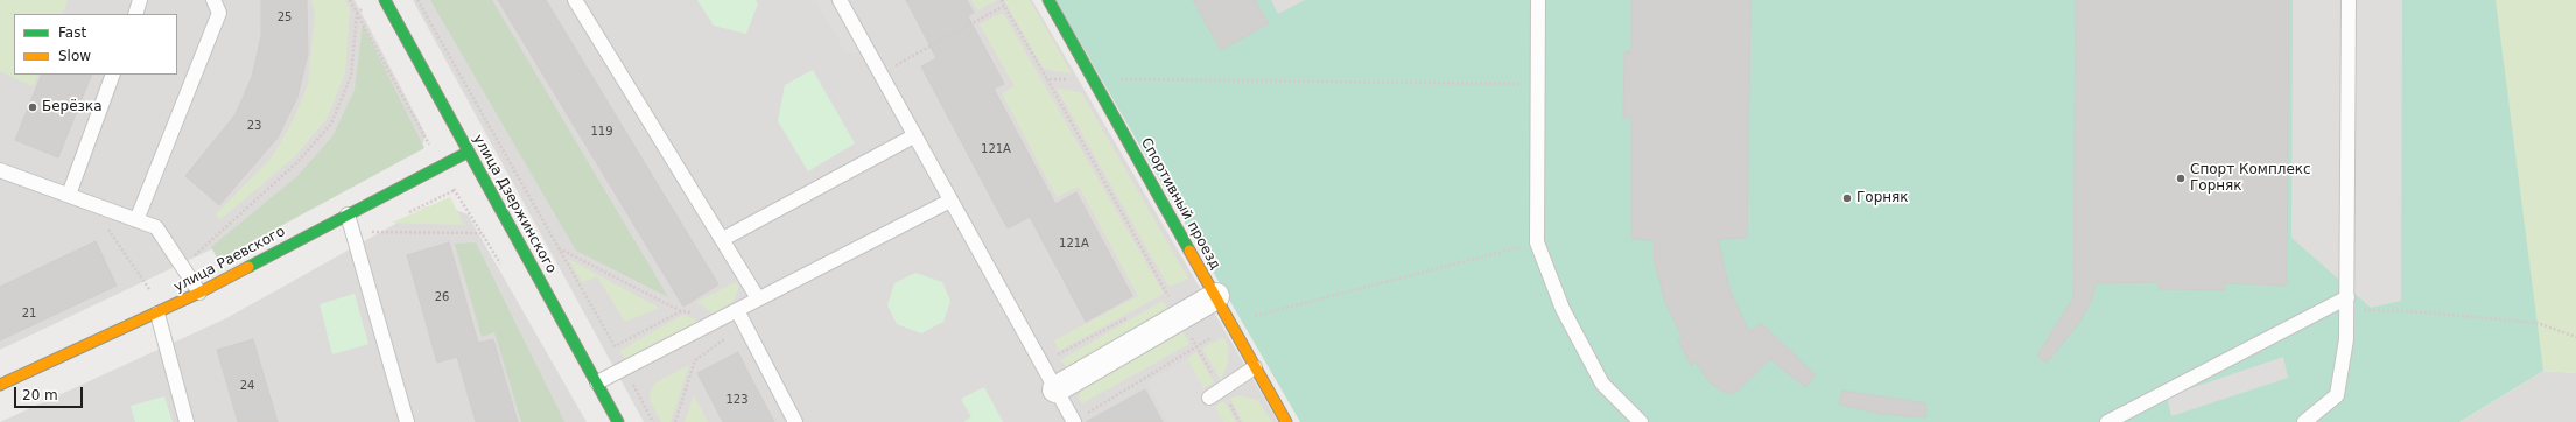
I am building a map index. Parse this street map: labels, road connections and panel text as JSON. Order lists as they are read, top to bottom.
{
  "streets": {
    "main road": ["улица Дзержинского", "Спортивный проезд", "улица Раевского"]
  },
  "crossings": [
    ["улица Дзержинского", "улица Раевского"]
  ],
  "places": ["Берёзка", "Спорт Комплекс Горняк", "Горняк"],
  "house_numbers": [
    "25",
    "23",
    "119",
    "121А",
    "121А",
    "26",
    "21",
    "24",
    "123"
  ],
  "legend": ["Fast", "Slow"],
  "scale_bar": "20 m"
}
